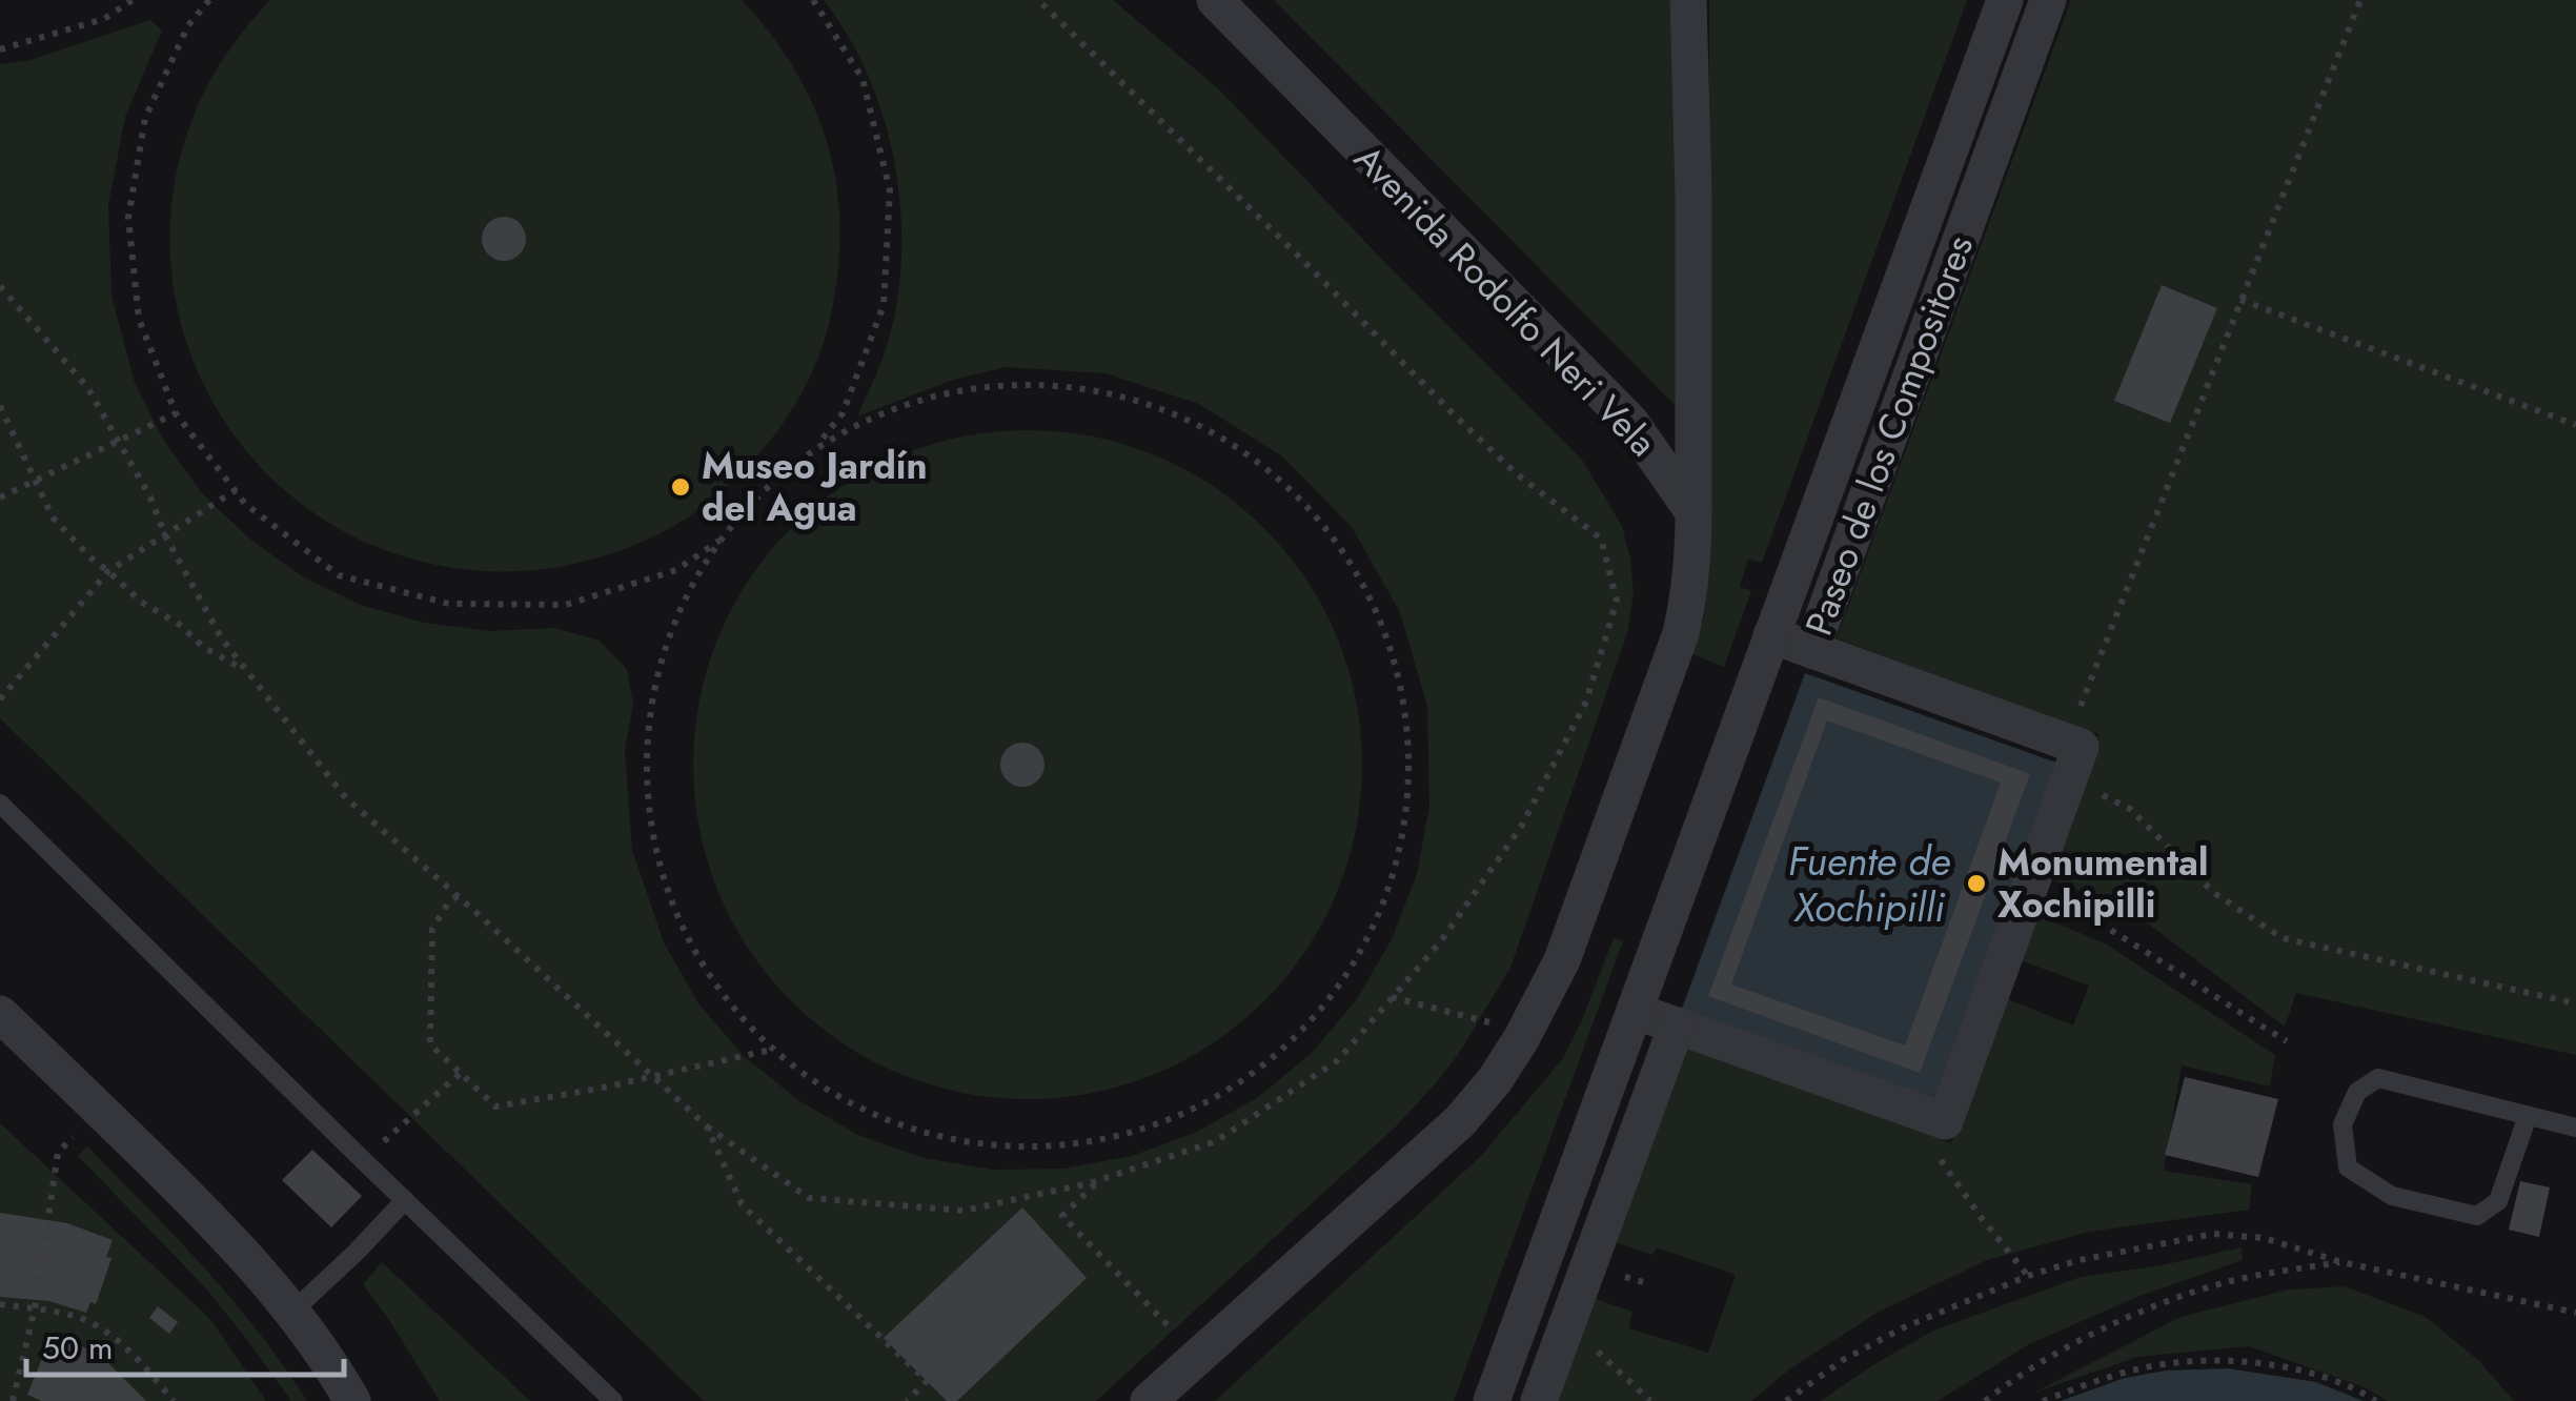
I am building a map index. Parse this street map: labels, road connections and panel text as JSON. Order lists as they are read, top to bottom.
{
  "streets": {
    "street": ["Avenida Rodolfo Neri Vela", "Paseo de los Compositores"]
  },
  "water": ["Fuente de Xochipilli"],
  "places": ["Museo Jardín del Agua", "Monumental Xochipilli"],
  "scale_bar": "50 m"
}
